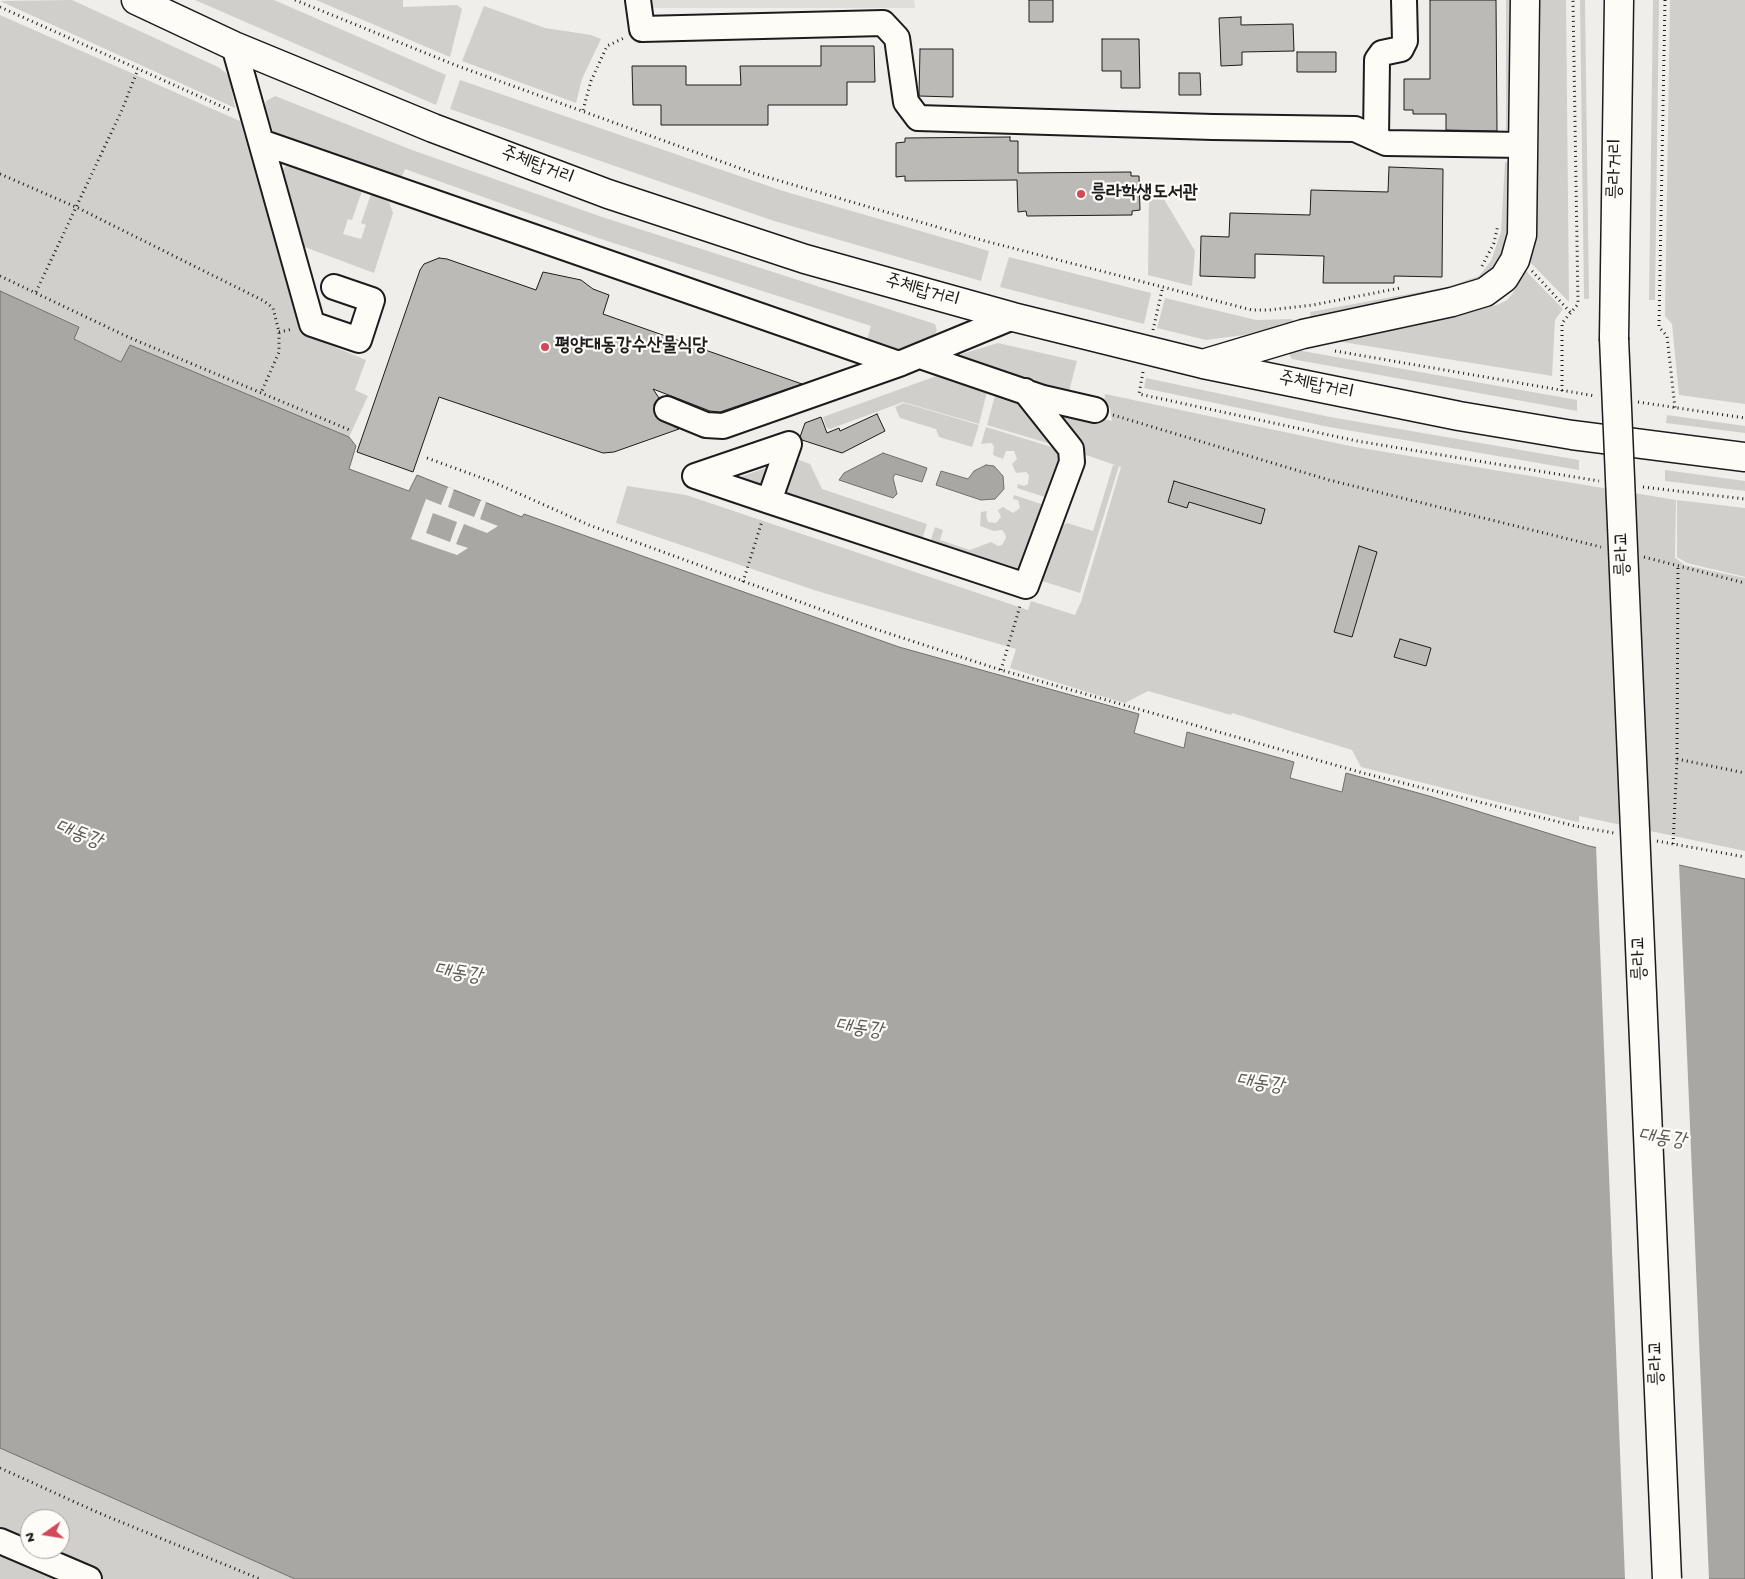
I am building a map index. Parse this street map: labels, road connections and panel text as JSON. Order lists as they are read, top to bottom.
{
  "streets": {
    "main road": ["주체탑거리", "릉라거리", "릉라교"]
  },
  "crossings": [
    ["릉라거리", "릉라교"]
  ],
  "water": ["대동강"],
  "places": ["릉라학생도서관", "평양대동강수산물식당"],
  "north": "left"
}
